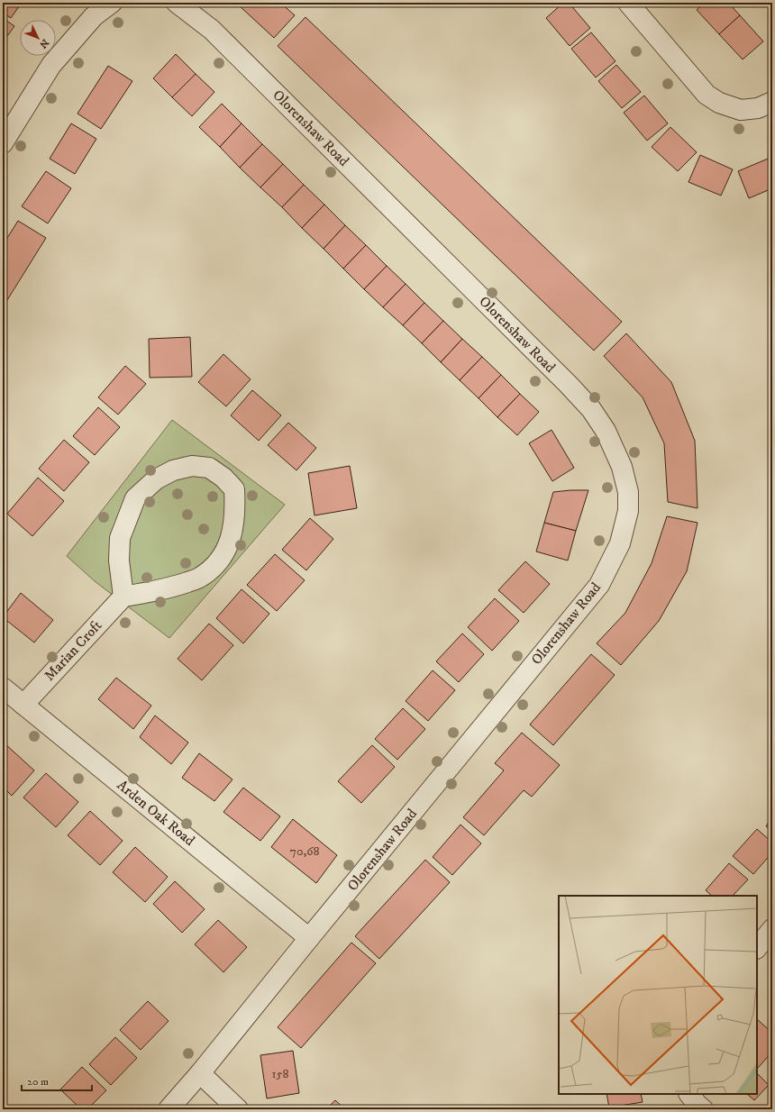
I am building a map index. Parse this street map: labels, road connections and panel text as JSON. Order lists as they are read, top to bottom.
{
  "streets": {
    "street": ["Olorenshaw Road", "Marian Croft", "Arden Oak Road"]
  },
  "crossings": [
    ["Olorenshaw Road", "Arden Oak Road"],
    ["Marian Croft", "Arden Oak Road"]
  ],
  "house_numbers": ["70,68", "158"],
  "scale_bar": "20 m",
  "north": "bottom right"
}
